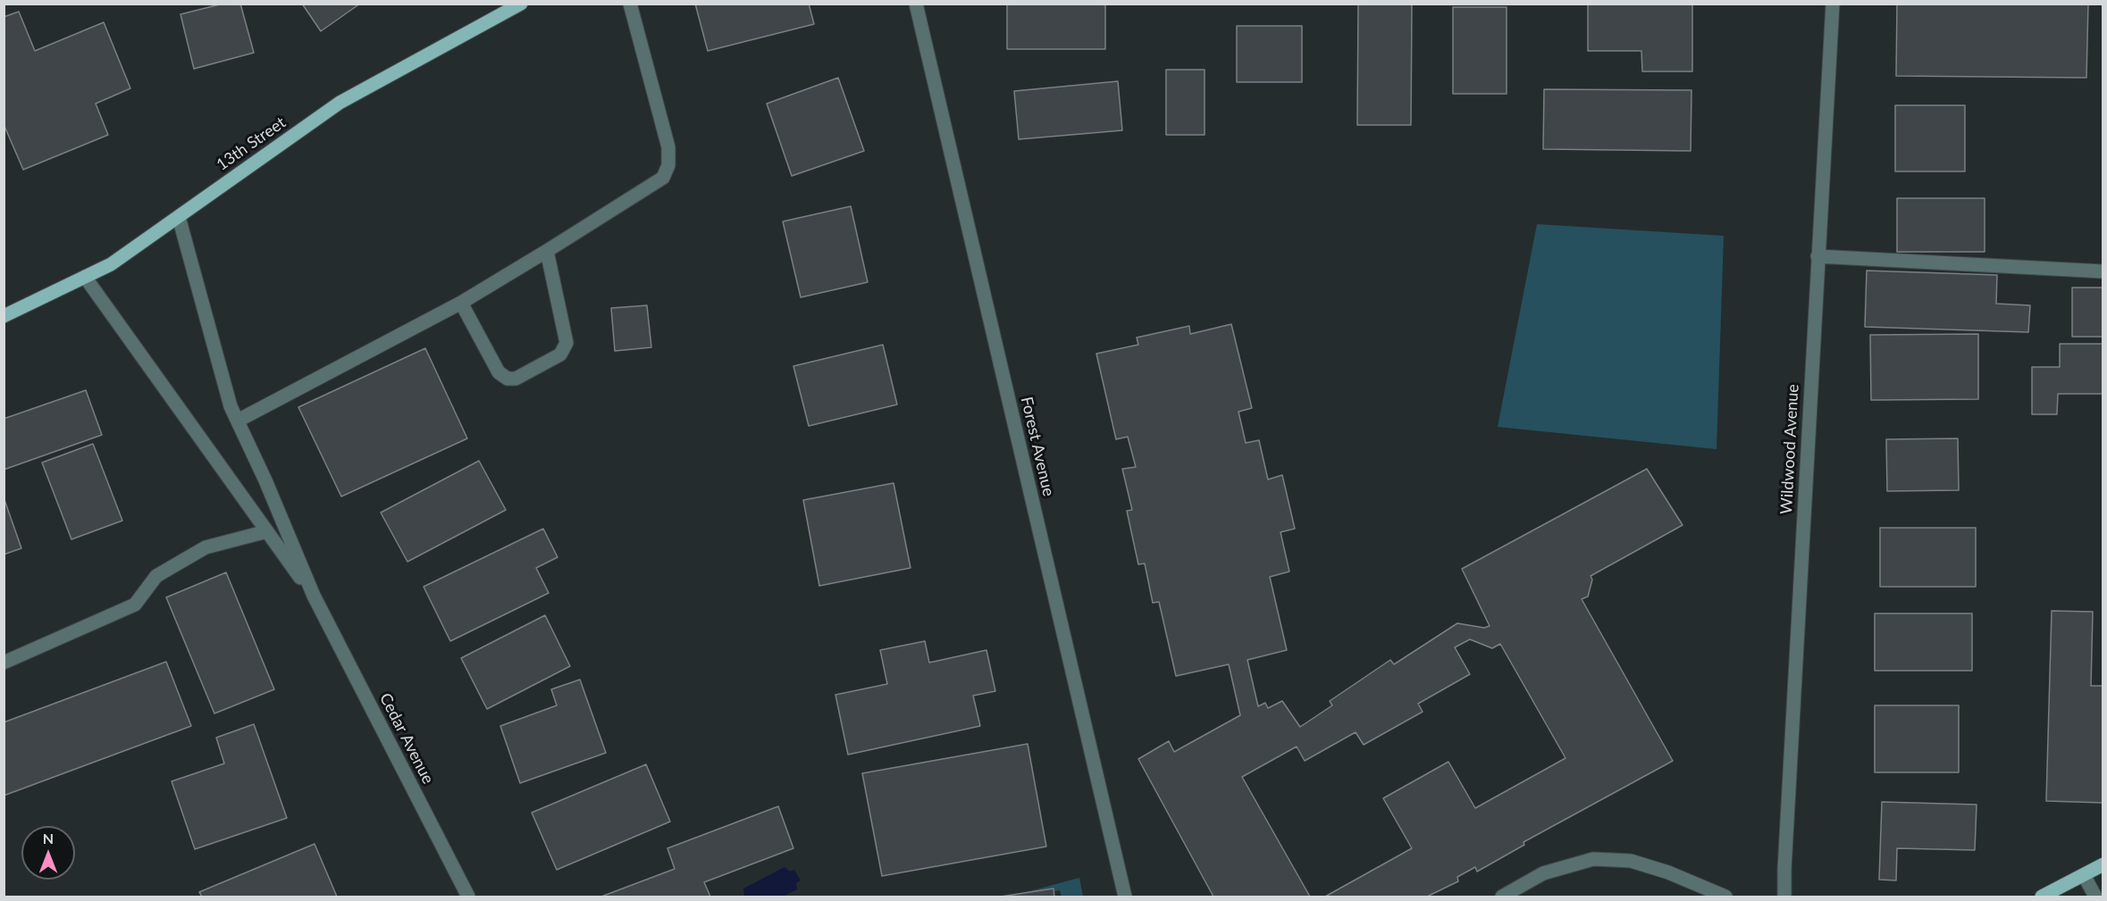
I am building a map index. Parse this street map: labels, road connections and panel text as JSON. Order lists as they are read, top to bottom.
{
  "streets": {
    "main road": ["13th Street"],
    "street": ["Forest Avenue", "Wildwood Avenue", "Cedar Avenue"]
  },
  "north": "top"
}
